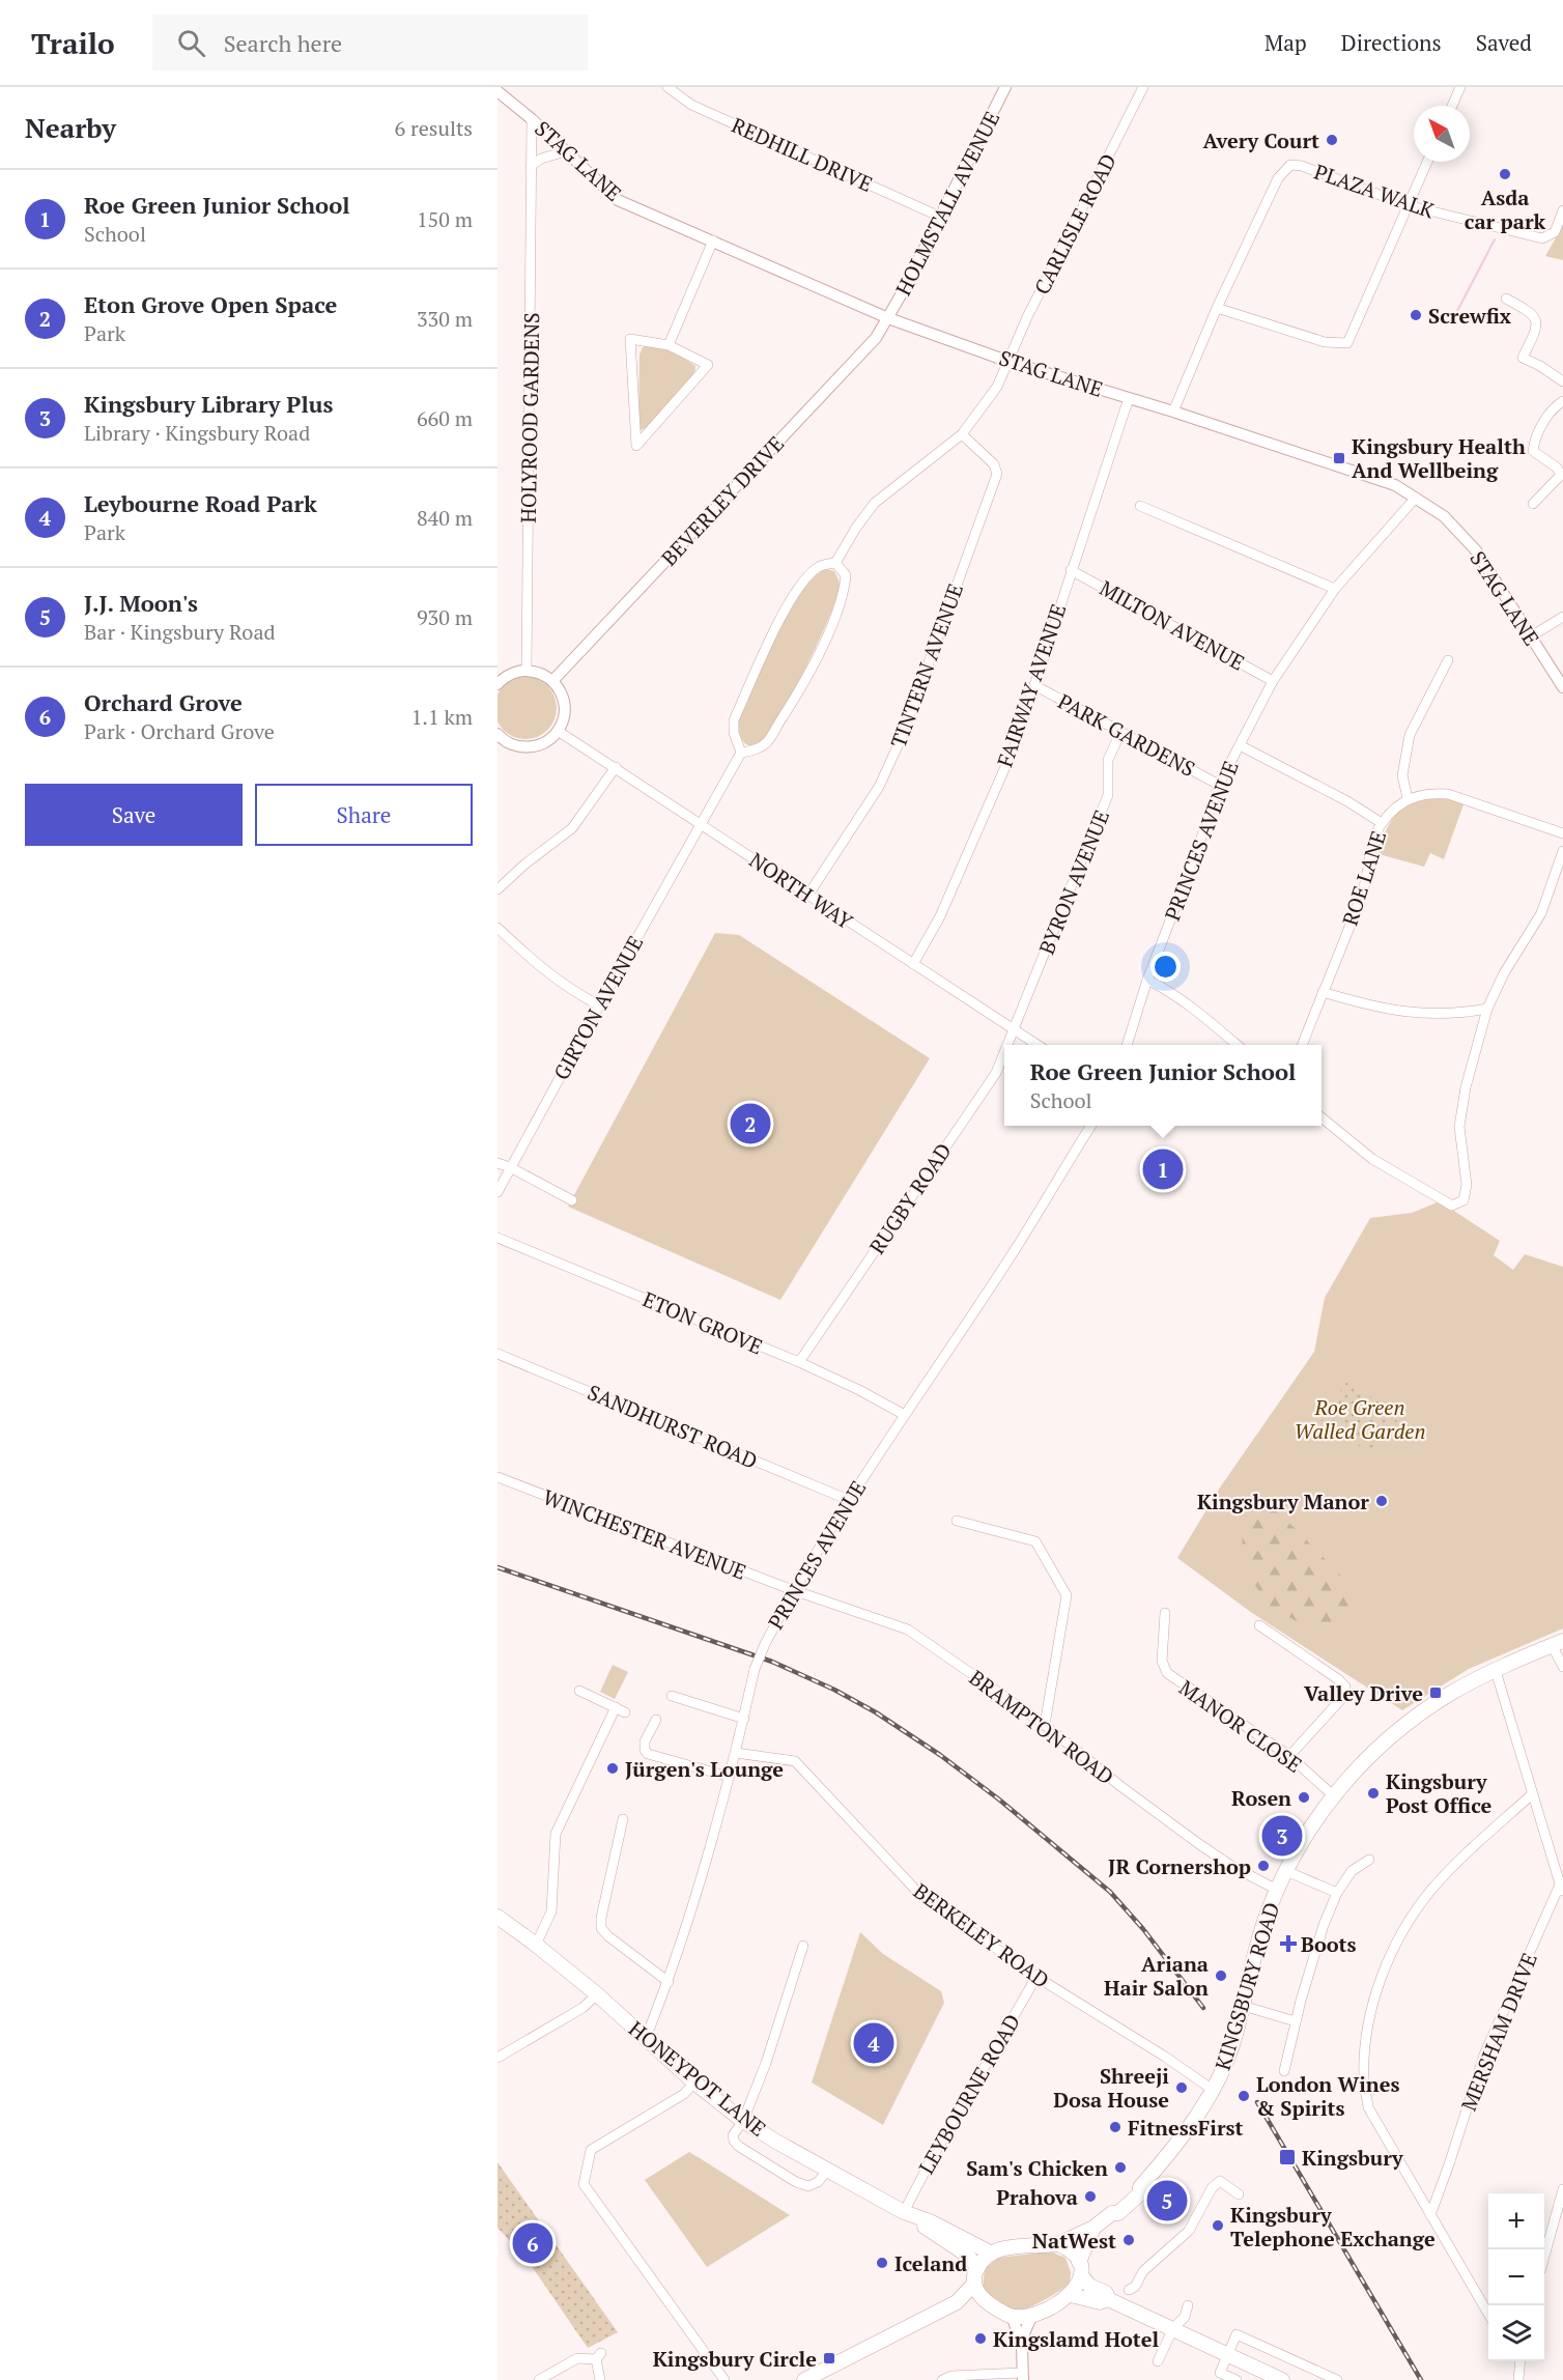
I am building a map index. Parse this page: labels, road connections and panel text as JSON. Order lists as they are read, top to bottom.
{
  "streets": {
    "main road": ["KINGSBURY ROAD", "HONEYPOT LANE"],
    "street": [
      "REDHILL DRIVE",
      "STAG LANE",
      "PLAZA WALK",
      "HOLMSTALL AVENUE",
      "CARLISLE ROAD",
      "HOLYROOD GARDENS",
      "BEVERLEY DRIVE",
      "MILTON AVENUE",
      "TINTERN AVENUE",
      "FAIRWAY AVENUE",
      "PARK GARDENS",
      "PRINCES AVENUE",
      "ROE LANE",
      "BYRON AVENUE",
      "NORTH WAY",
      "GIRTON AVENUE",
      "RUGBY ROAD",
      "ETON GROVE",
      "SANDHURST ROAD",
      "WINCHESTER AVENUE",
      "MANOR CLOSE",
      "BRAMPTON ROAD",
      "BERKELEY ROAD",
      "MERSHAM DRIVE",
      "LEYBOURNE ROAD"
    ]
  },
  "crossings": [
    ["REDHILL DRIVE", "HOLMSTALL AVENUE"],
    ["STAG LANE", "PLAZA WALK"],
    ["STAG LANE", "HOLMSTALL AVENUE"],
    ["STAG LANE", "CARLISLE ROAD"],
    ["STAG LANE", "HOLYROOD GARDENS"],
    ["STAG LANE", "BEVERLEY DRIVE"],
    ["STAG LANE", "FAIRWAY AVENUE"],
    ["STAG LANE", "PRINCES AVENUE"],
    ["HOLMSTALL AVENUE", "BEVERLEY DRIVE"],
    ["CARLISLE ROAD", "TINTERN AVENUE"],
    ["MILTON AVENUE", "FAIRWAY AVENUE"],
    ["MILTON AVENUE", "PRINCES AVENUE"],
    ["TINTERN AVENUE", "NORTH WAY"],
    ["FAIRWAY AVENUE", "PARK GARDENS"],
    ["FAIRWAY AVENUE", "NORTH WAY"],
    ["PARK GARDENS", "PRINCES AVENUE"],
    ["PARK GARDENS", "BYRON AVENUE"],
    ["PRINCES AVENUE", "ETON GROVE"],
    ["PRINCES AVENUE", "SANDHURST ROAD"],
    ["PRINCES AVENUE", "WINCHESTER AVENUE"],
    ["PRINCES AVENUE", "BRAMPTON ROAD"],
    ["PRINCES AVENUE", "BERKELEY ROAD"],
    ["PRINCES AVENUE", "HONEYPOT LANE"],
    ["BYRON AVENUE", "NORTH WAY"],
    ["BYRON AVENUE", "RUGBY ROAD"],
    ["NORTH WAY", "GIRTON AVENUE"],
    ["NORTH WAY", "RUGBY ROAD"],
    ["RUGBY ROAD", "ETON GROVE"],
    ["WINCHESTER AVENUE", "BRAMPTON ROAD"],
    ["MANOR CLOSE", "KINGSBURY ROAD"],
    ["BRAMPTON ROAD", "KINGSBURY ROAD"],
    ["BERKELEY ROAD", "KINGSBURY ROAD"],
    ["BERKELEY ROAD", "LEYBOURNE ROAD"],
    ["KINGSBURY ROAD", "HONEYPOT LANE"],
    ["HONEYPOT LANE", "LEYBOURNE ROAD"]
  ],
  "parks": ["Roe Green Walled Garden"],
  "places": {
    "other": [
      "Avery Court",
      "Asda car park",
      "Screwfix",
      "Kingsbury Manor",
      "Jürgen's Lounge",
      "Kingsbury Post Office",
      "Rosen",
      "JR Cornershop",
      "Ariana Hair Salon",
      "Shreeji Dosa House",
      "London Wines & Spirits",
      "FitnessFirst",
      "Sam's Chicken",
      "Prahova",
      "Kingsbury Telephone Exchange",
      "NatWest",
      "Iceland",
      "Kingslamd Hotel"
    ],
    "transit": [
      "Kingsbury Health And Wellbeing",
      "Valley Drive",
      "Kingsbury",
      "Kingsbury Circle"
    ],
    "health": ["Boots"]
  },
  "north": "top left",
  "page": {
    "header": "Trailo",
    "search": "Search here",
    "nav": ["Map", "Directions", "Saved"],
    "heading": ["Nearby", "6 results"],
    "list": [
      {
        "mark": "1",
        "name": "Roe Green Junior School",
        "note": "School",
        "value": "150 m"
      },
      {
        "mark": "2",
        "name": "Eton Grove Open Space",
        "note": "Park",
        "value": "330 m"
      },
      {
        "mark": "3",
        "name": "Kingsbury Library Plus",
        "note": "Library · Kingsbury Road",
        "value": "660 m"
      },
      {
        "mark": "4",
        "name": "Leybourne Road Park",
        "note": "Park",
        "value": "840 m"
      },
      {
        "mark": "5",
        "name": "J.J. Moon's",
        "note": "Bar · Kingsbury Road",
        "value": "930 m"
      },
      {
        "mark": "6",
        "name": "Orchard Grove",
        "note": "Park · Orchard Grove",
        "value": "1.1 km"
      }
    ],
    "buttons": ["Save", "Share"],
    "popup": ["Roe Green Junior School", "School"],
    "pins": [
      "2",
      "1",
      "3",
      "4",
      "5",
      "6"
    ],
    "map_buttons": ["+", "−"]
  }
}
